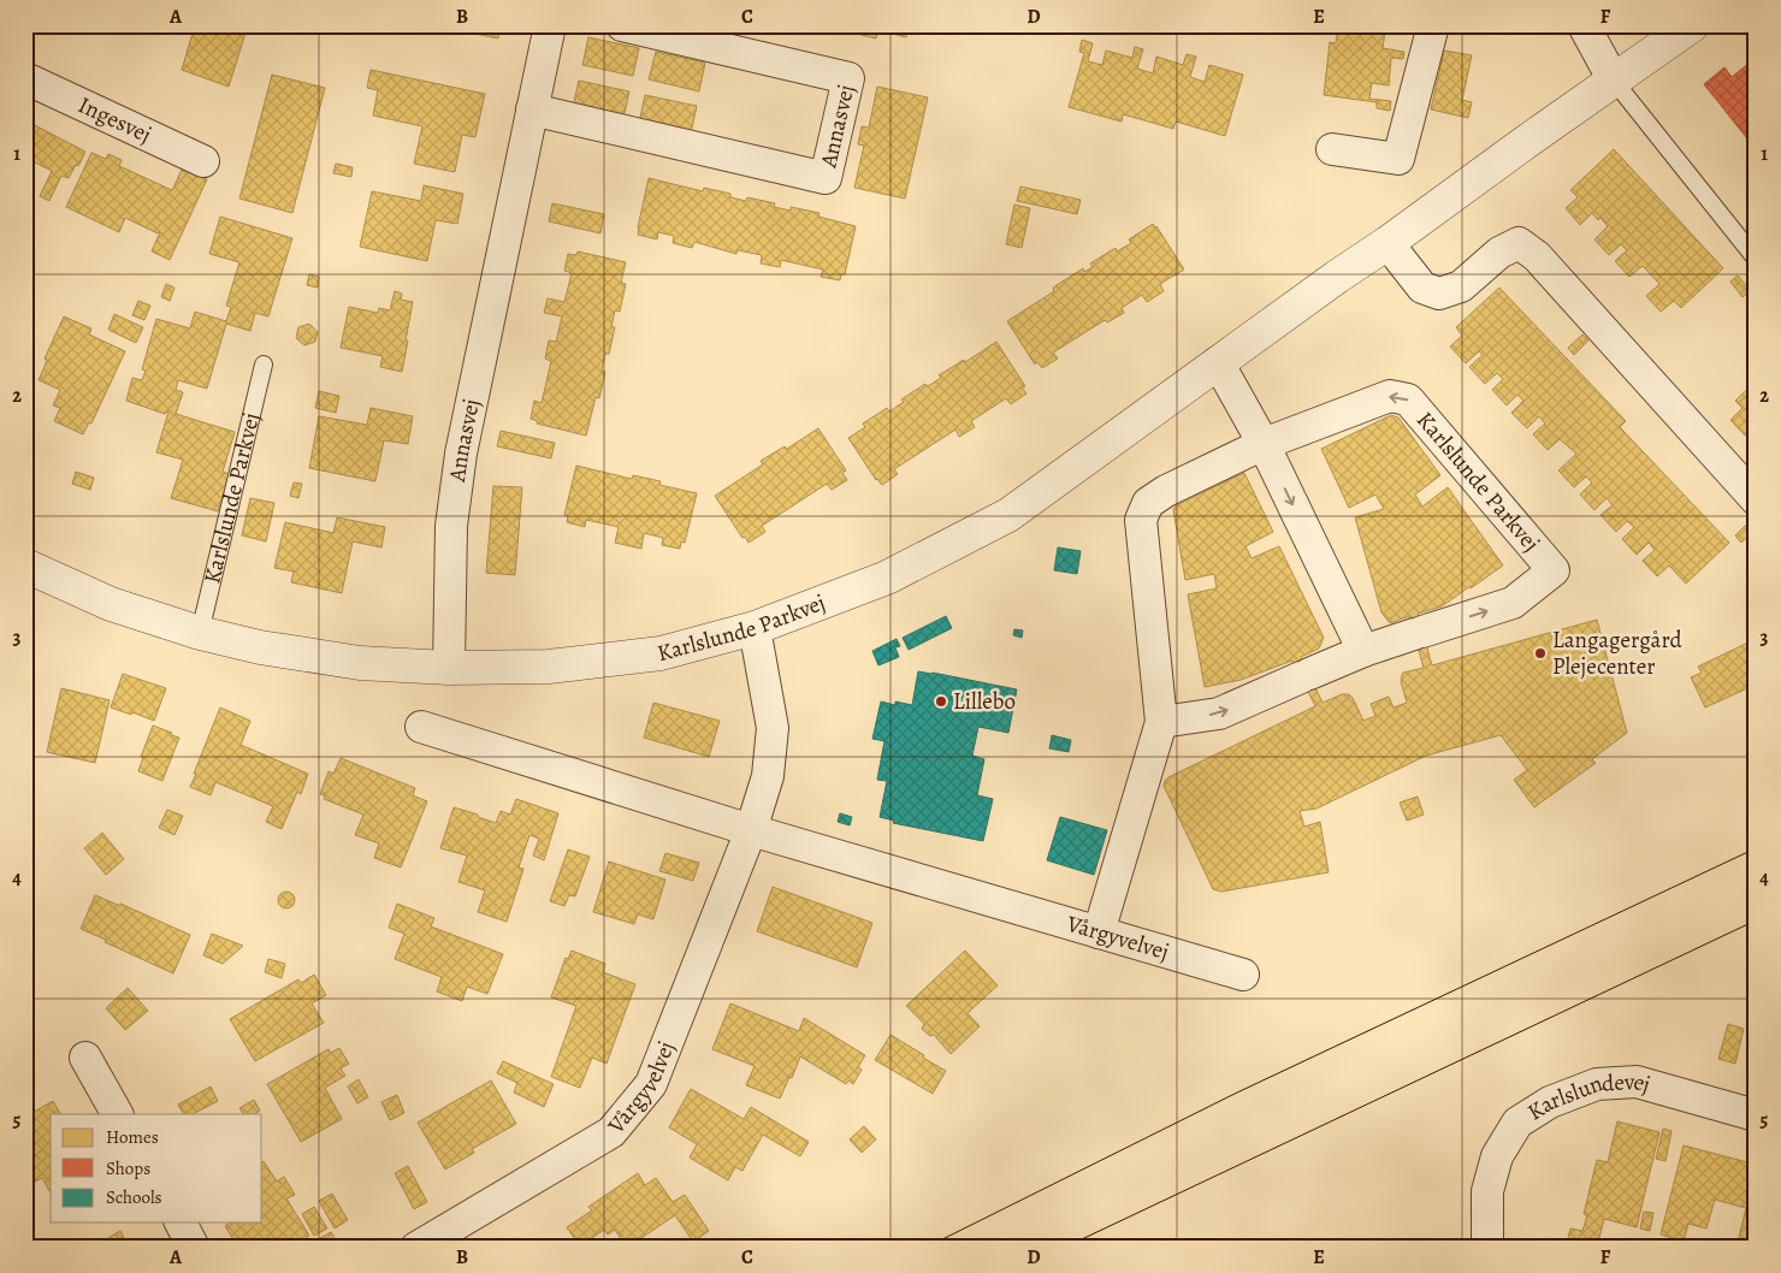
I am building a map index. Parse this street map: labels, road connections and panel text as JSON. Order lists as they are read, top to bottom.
{
  "streets": {
    "street": [
      "Ingesvej",
      "Annasvej",
      "Karlslunde Parkvej",
      "Vårgyvelvej",
      "Karlslundevej"
    ]
  },
  "crossings": [
    ["Annasvej", "Karlslunde Parkvej"],
    ["Karlslunde Parkvej", "Vårgyvelvej"]
  ],
  "places": ["Langagergård Plejecenter", "Lillebo"],
  "legend": ["Homes", "Shops", "Schools"],
  "grid": {
    "columns": [
      "A",
      "B",
      "C",
      "D",
      "E",
      "F"
    ],
    "rows": [
      "1",
      "2",
      "3",
      "4",
      "5"
    ]
  }
}
